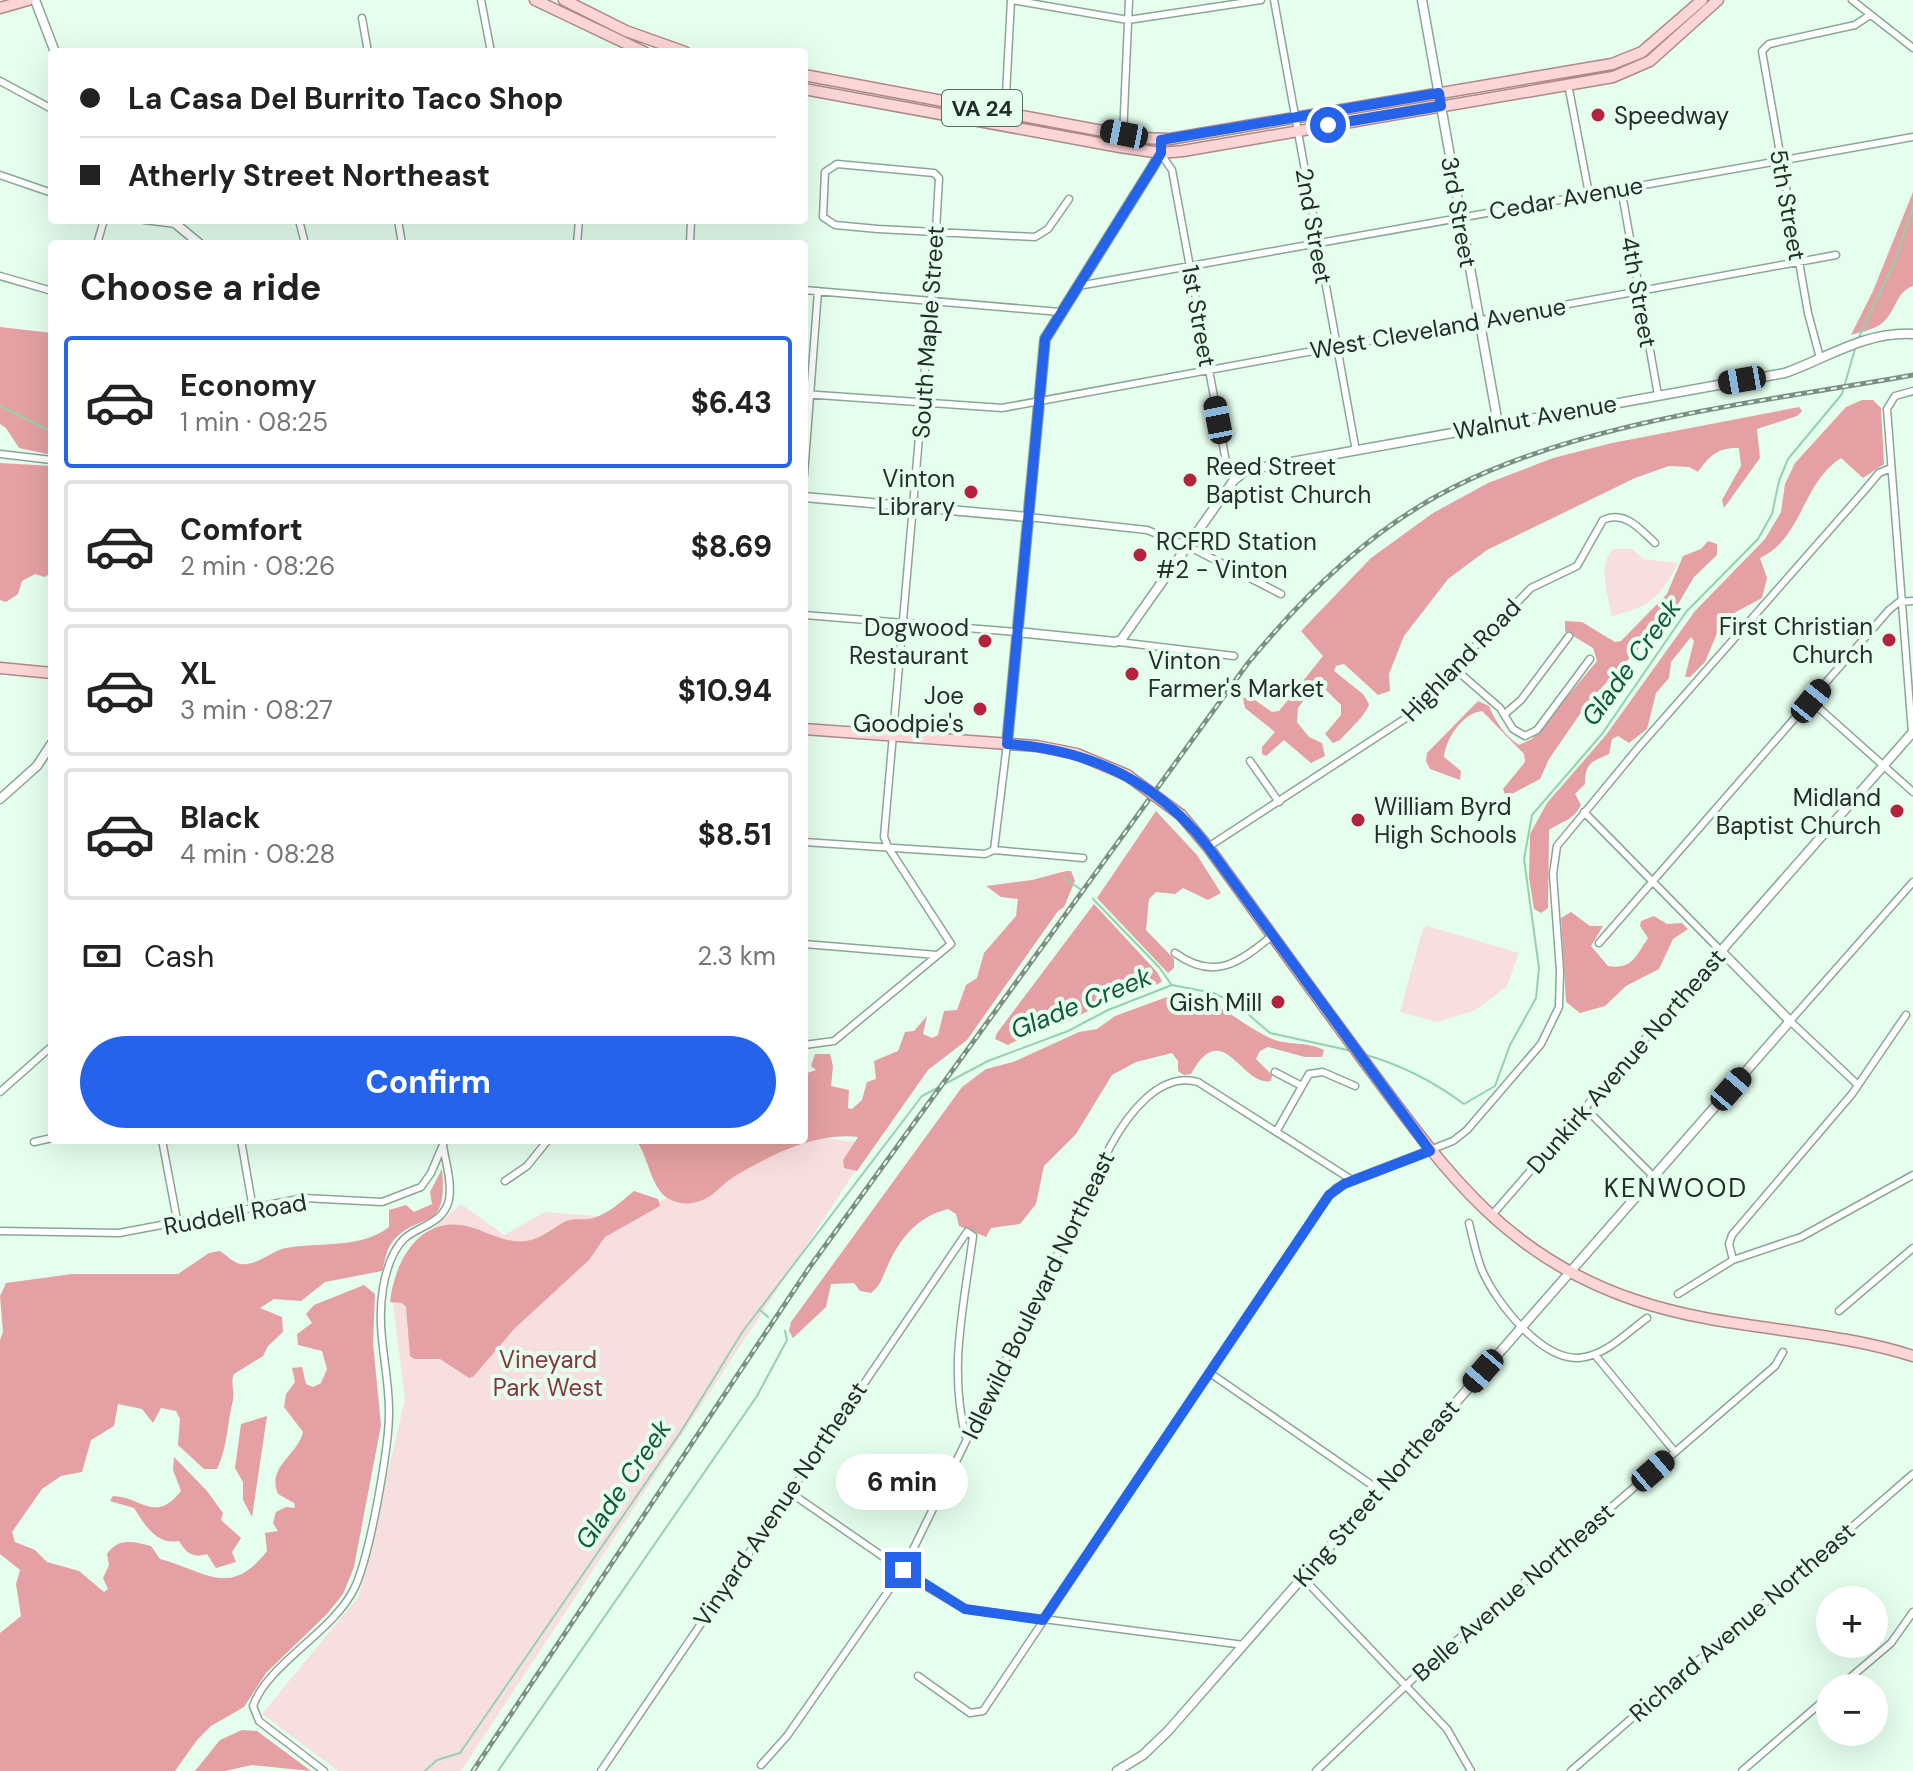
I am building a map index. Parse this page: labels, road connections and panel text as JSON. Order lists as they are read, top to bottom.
{
  "streets": {
    "main road": ["VA 24"],
    "street": [
      "Cedar Avenue",
      "5th Street",
      "3rd Street",
      "2nd Street",
      "4th Street",
      "1st Street",
      "West Cleveland Avenue",
      "South Maple Street",
      "Walnut Avenue",
      "Highland Road",
      "Dunkirk Avenue Northeast",
      "Ruddell Road",
      "Idlewild Boulevard Northeast",
      "King Street Northeast",
      "Vinyard Avenue Northeast",
      "Belle Avenue Northeast",
      "Richard Avenue Northeast"
    ]
  },
  "crossings": [
    ["VA 24", "3rd Street"],
    ["VA 24", "2nd Street"],
    ["VA 24", "1st Street"],
    ["Cedar Avenue", "5th Street"],
    ["Cedar Avenue", "3rd Street"],
    ["Cedar Avenue", "2nd Street"],
    ["Cedar Avenue", "4th Street"],
    ["Cedar Avenue", "1st Street"],
    ["5th Street", "West Cleveland Avenue"],
    ["5th Street", "Walnut Avenue"],
    ["3rd Street", "West Cleveland Avenue"],
    ["3rd Street", "Walnut Avenue"],
    ["2nd Street", "West Cleveland Avenue"],
    ["2nd Street", "Walnut Avenue"],
    ["4th Street", "West Cleveland Avenue"],
    ["4th Street", "Walnut Avenue"],
    ["1st Street", "West Cleveland Avenue"],
    ["1st Street", "Walnut Avenue"],
    ["West Cleveland Avenue", "South Maple Street"],
    ["Idlewild Boulevard Northeast", "Vinyard Avenue Northeast"]
  ],
  "districts": ["KENWOOD"],
  "water": ["Glade Creek"],
  "parks": ["Vineyard Park West"],
  "places": [
    "Speedway",
    "Reed Street Baptist Church",
    "Vinton Library",
    "RCFRD Station #2 - Vinton",
    "First Christian Church",
    "Dogwood Restaurant",
    "Vinton Farmer's Market",
    "Joe Goodpie's",
    "Midland Baptist Church",
    "William Byrd High Schools",
    "Gish Mill"
  ],
  "page": {
    "banner": ["La Casa Del Burrito Taco Shop", "Atherly Street Northeast"],
    "heading": "Choose a ride",
    "list": [
      {
        "name": "Economy",
        "note": "1 min · 08:25",
        "value": "$6.43"
      },
      {
        "name": "Comfort",
        "note": "2 min · 08:26",
        "value": "$8.69"
      },
      {
        "name": "XL",
        "note": "3 min · 08:27",
        "value": "$10.94"
      },
      {
        "name": "Black",
        "note": "4 min · 08:28",
        "value": "$8.51"
      }
    ],
    "pay": ["Cash", "2.3 km"],
    "buttons": "Confirm",
    "bubble": "6 min",
    "map_buttons": ["+", "−"]
  }
}
